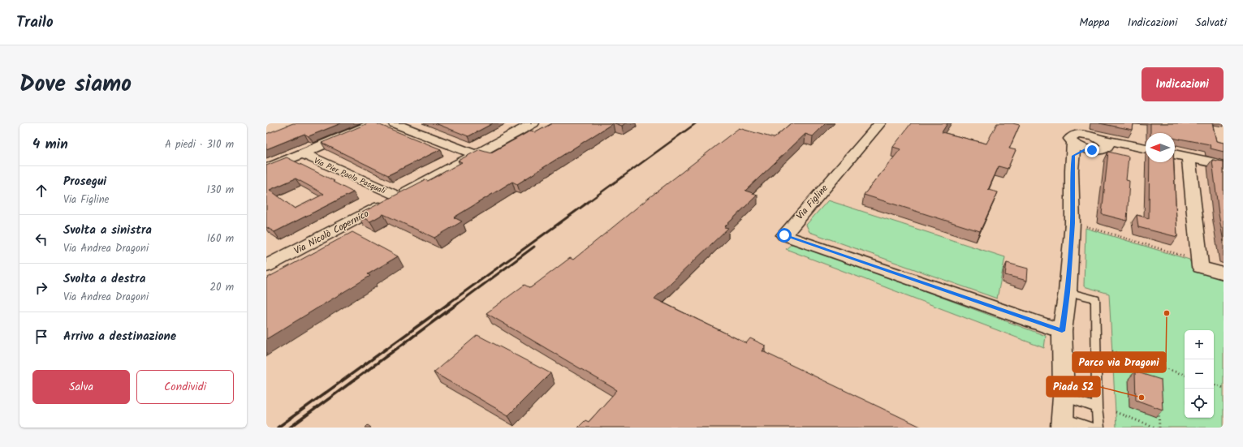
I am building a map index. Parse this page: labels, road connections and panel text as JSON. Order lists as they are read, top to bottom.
{
  "streets": {
    "street": ["Via Pier Paolo Pasquali", "Via Figline", "Via Nicolò Copernico"]
  },
  "crossings": [
    ["Via Pier Paolo Pasquali", "Via Nicolò Copernico"]
  ],
  "places": ["Parco via Dragoni", "Piada 52"],
  "north": "left",
  "page": {
    "header": "Trailo",
    "nav": ["Mappa", "Indicazioni", "Salvati"],
    "title": "Dove siamo",
    "buttons": [
      "Indicazioni",
      ["Salva", "Condividi"]
    ],
    "heading": ["4 min", "A piedi · 310 m"],
    "list": [
      ["Prosegui", "Via Figline", "130 m"],
      ["Svolta a sinistra", "Via Andrea Dragoni", "160 m"],
      ["Svolta a destra", "Via Andrea Dragoni", "20 m"],
      "Arrivo a destinazione"
    ],
    "map_buttons": ["+", "−"]
  }
}
